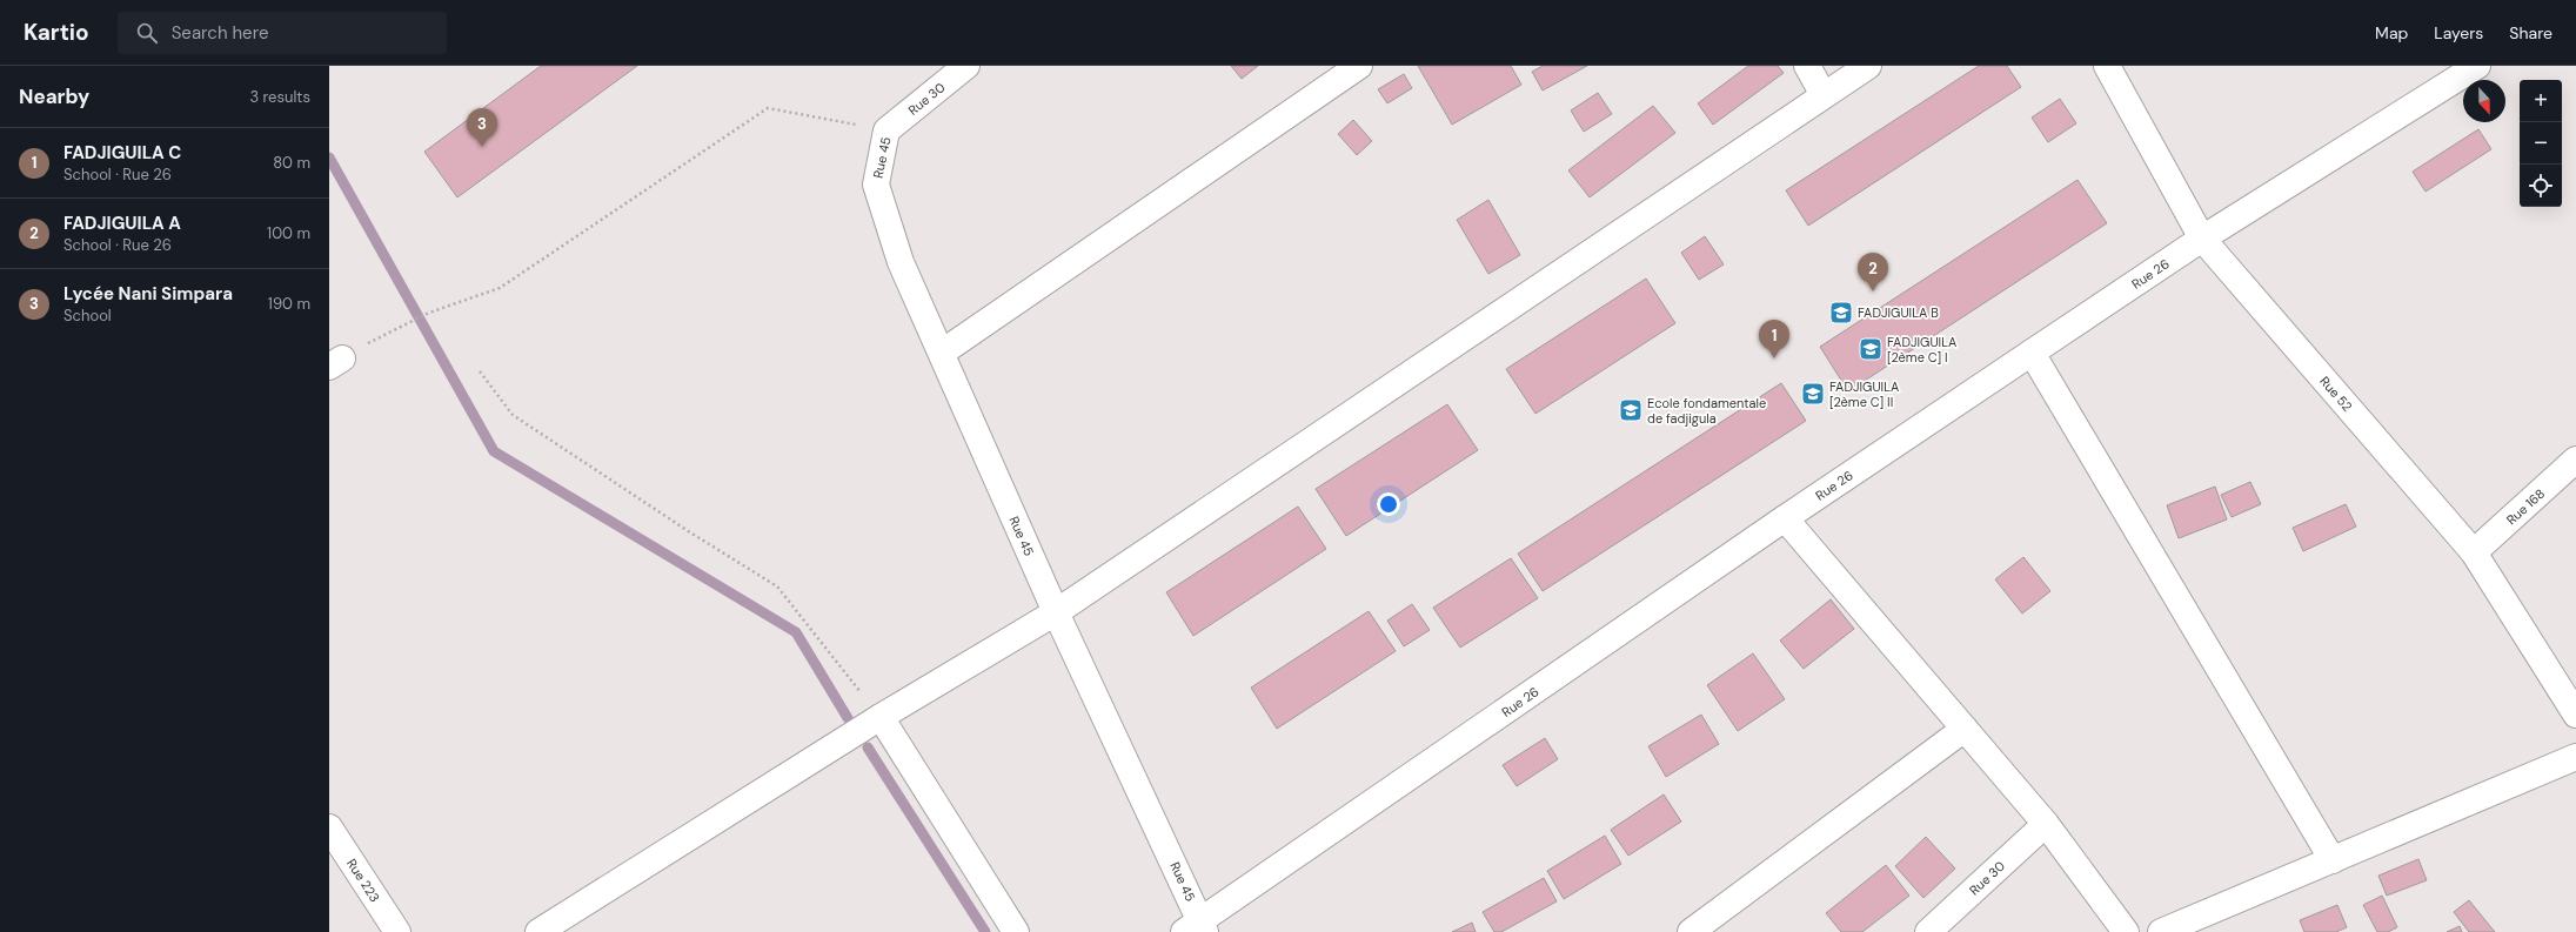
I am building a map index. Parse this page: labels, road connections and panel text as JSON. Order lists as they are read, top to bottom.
{
  "streets": {
    "street": [
      "Rue 30",
      "Rue 45",
      "Rue 26",
      "Rue 52",
      "Rue 168",
      "Rue 223"
    ]
  },
  "crossings": [
    ["Rue 30", "Rue 45"],
    ["Rue 45", "Rue 26"],
    ["Rue 26", "Rue 52"],
    ["Rue 52", "Rue 168"]
  ],
  "places": {
    "school or university": [
      "FADJIGUILA B",
      "FADJIGUILA [2ème C] I",
      "FADJIGUILA [2ème C] II",
      "Ecole fondamentale de fadjigula"
    ]
  },
  "north": "bottom",
  "page": {
    "header": "Kartio",
    "search": "Search here",
    "nav": ["Map", "Layers", "Share"],
    "heading": ["Nearby", "3 results"],
    "map_buttons": ["+", "−"],
    "pins": ["3", "2", "1"],
    "list": [
      {
        "mark": "1",
        "name": "FADJIGUILA C",
        "note": "School · Rue 26",
        "value": "80 m"
      },
      {
        "mark": "2",
        "name": "FADJIGUILA A",
        "note": "School · Rue 26",
        "value": "100 m"
      },
      {
        "mark": "3",
        "name": "Lycée Nani Simpara",
        "note": "School",
        "value": "190 m"
      }
    ]
  }
}
